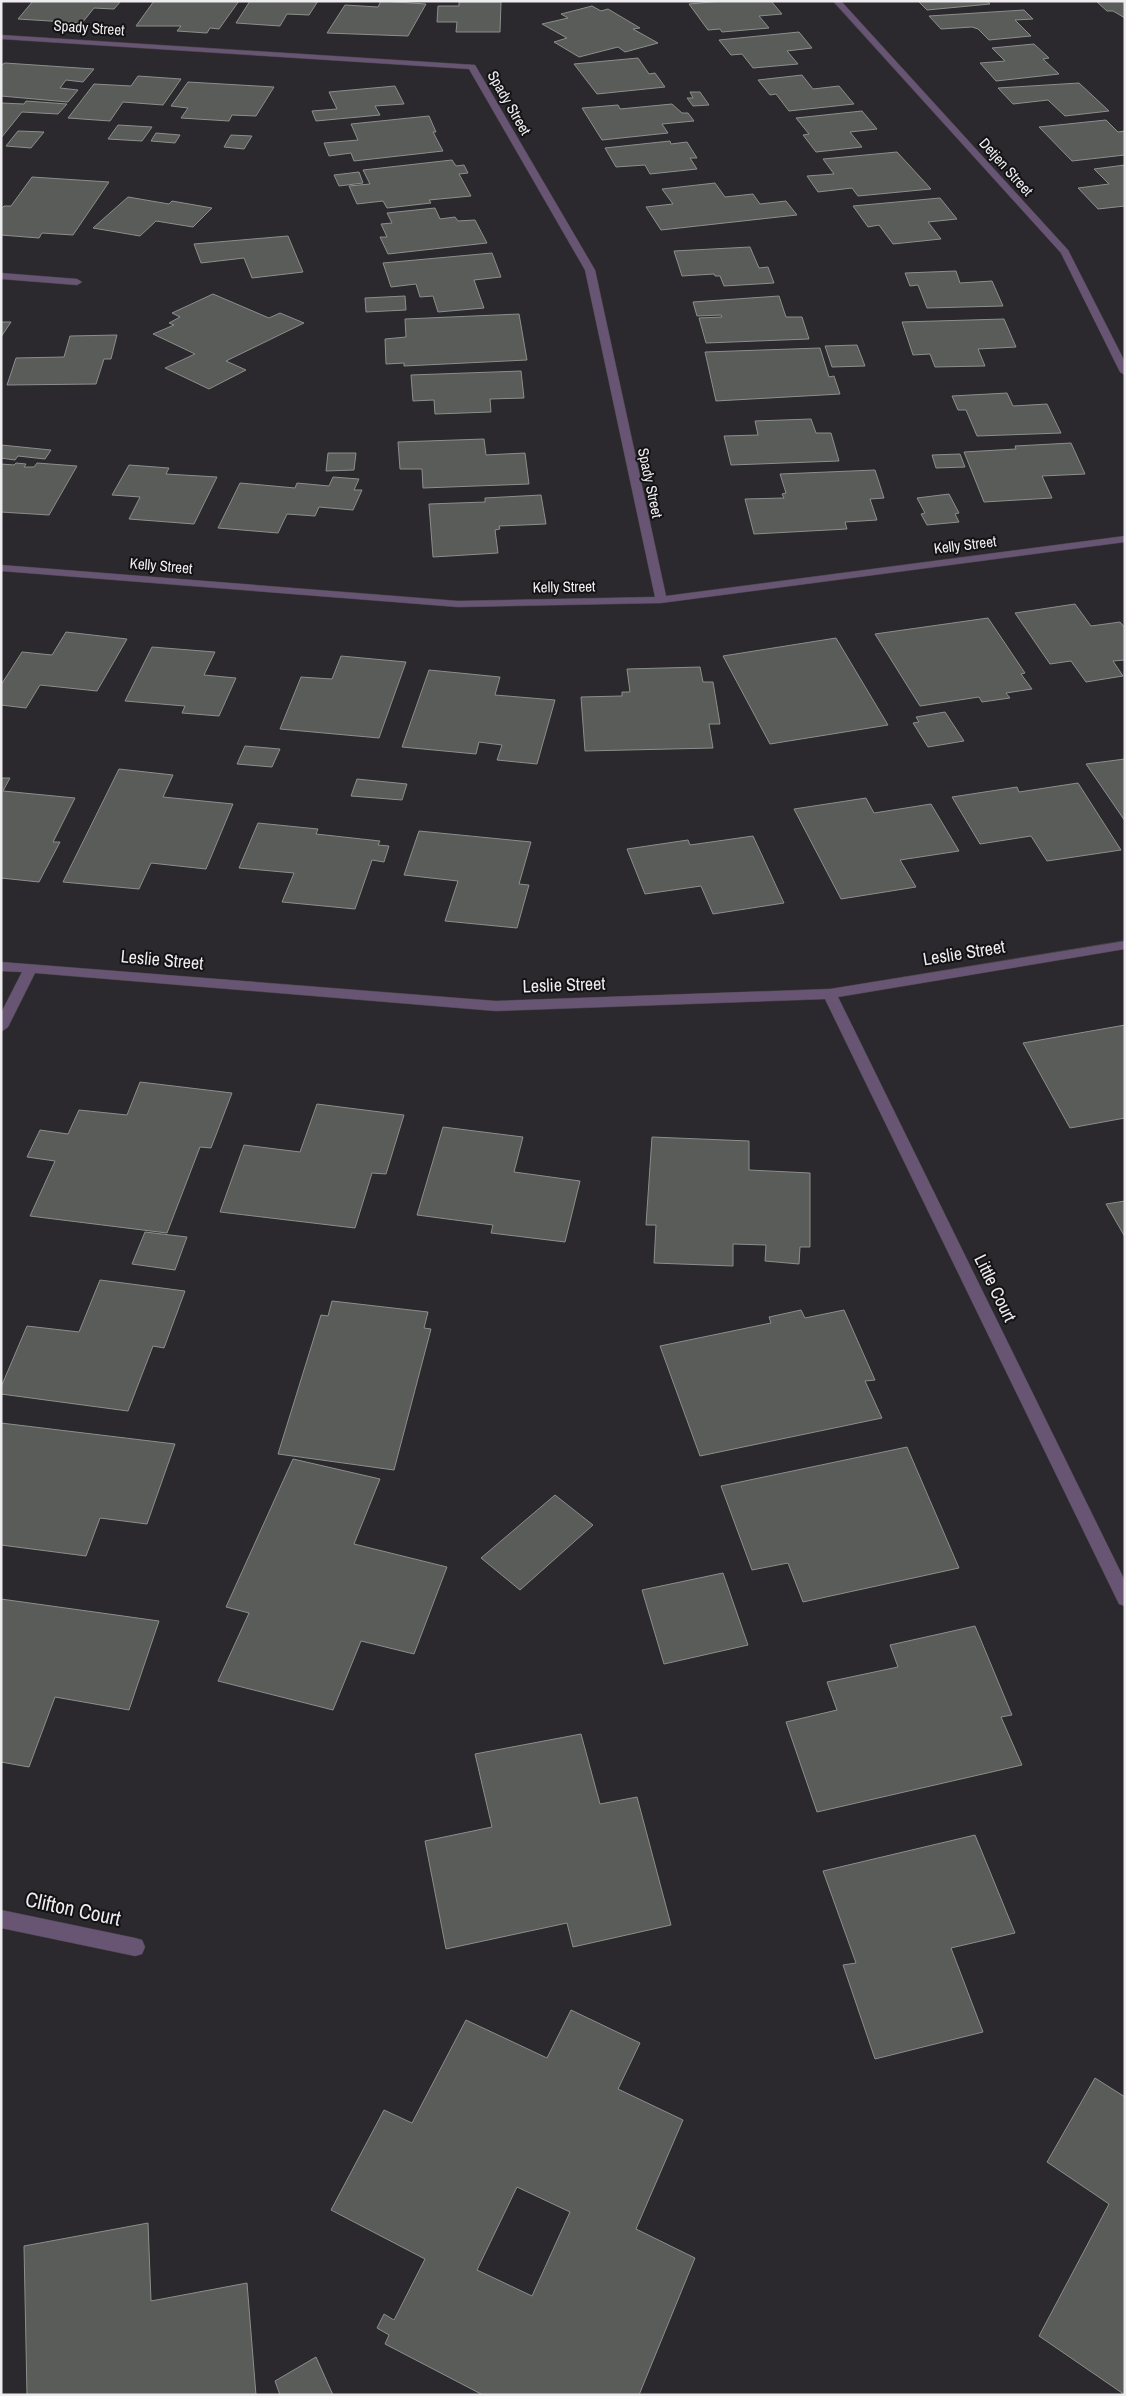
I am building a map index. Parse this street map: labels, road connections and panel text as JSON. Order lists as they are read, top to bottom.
{
  "streets": {
    "street": [
      "Spady Street",
      "Detjen Street",
      "Kelly Street",
      "Leslie Street",
      "Little Court",
      "Clifton Court"
    ]
  },
  "crossings": [
    ["Spady Street", "Kelly Street"],
    ["Leslie Street", "Little Court"]
  ]
}
